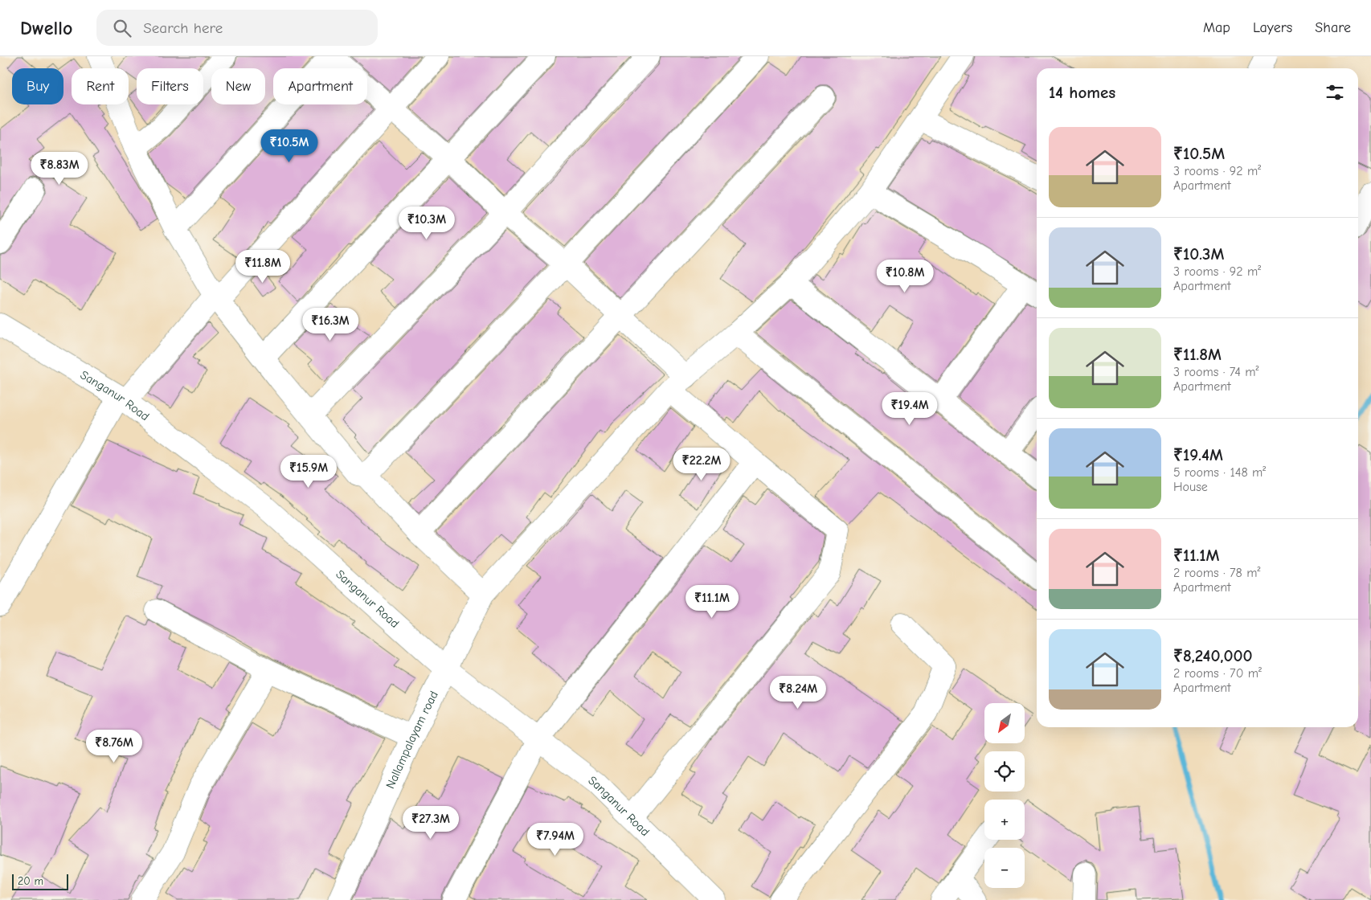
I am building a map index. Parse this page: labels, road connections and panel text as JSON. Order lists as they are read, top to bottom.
{
  "streets": {
    "street": ["Sanganur Road", "Nallampalayam road"]
  },
  "crossings": [
    ["Sanganur Road", "Nallampalayam road"]
  ],
  "scale_bar": "20 m",
  "north": "bottom left",
  "page": {
    "header": "Dwello",
    "search": "Search here",
    "nav": ["Map", "Layers", "Share"],
    "chip": [
      "Buy",
      "Rent",
      "Filters",
      "New",
      "Apartment"
    ],
    "heading": "14 homes",
    "list": [
      {
        "name": "₹10.5M",
        "note": "3 rooms · 92 m² · Apartment"
      },
      {
        "name": "₹10.3M",
        "note": "3 rooms · 92 m² · Apartment"
      },
      {
        "name": "₹11.8M",
        "note": "3 rooms · 74 m² · Apartment"
      },
      {
        "name": "₹19.4M",
        "note": "5 rooms · 148 m² · House"
      },
      {
        "name": "₹11.1M",
        "note": "2 rooms · 78 m² · Apartment"
      },
      {
        "name": "₹8,240,000",
        "note": "2 rooms · 70 m² · Apartment"
      }
    ],
    "price": [
      "₹10.5M",
      "₹8.83M",
      "₹10.3M",
      "₹11.8M",
      "₹10.8M",
      "₹16.3M",
      "₹19.4M",
      "₹22.2M",
      "₹15.9M",
      "₹11.1M",
      "₹8.24M",
      "₹8.76M",
      "₹27.3M",
      "₹7.94M"
    ],
    "map_buttons": ["+", "−"],
    "scale": "20 m"
  }
}
